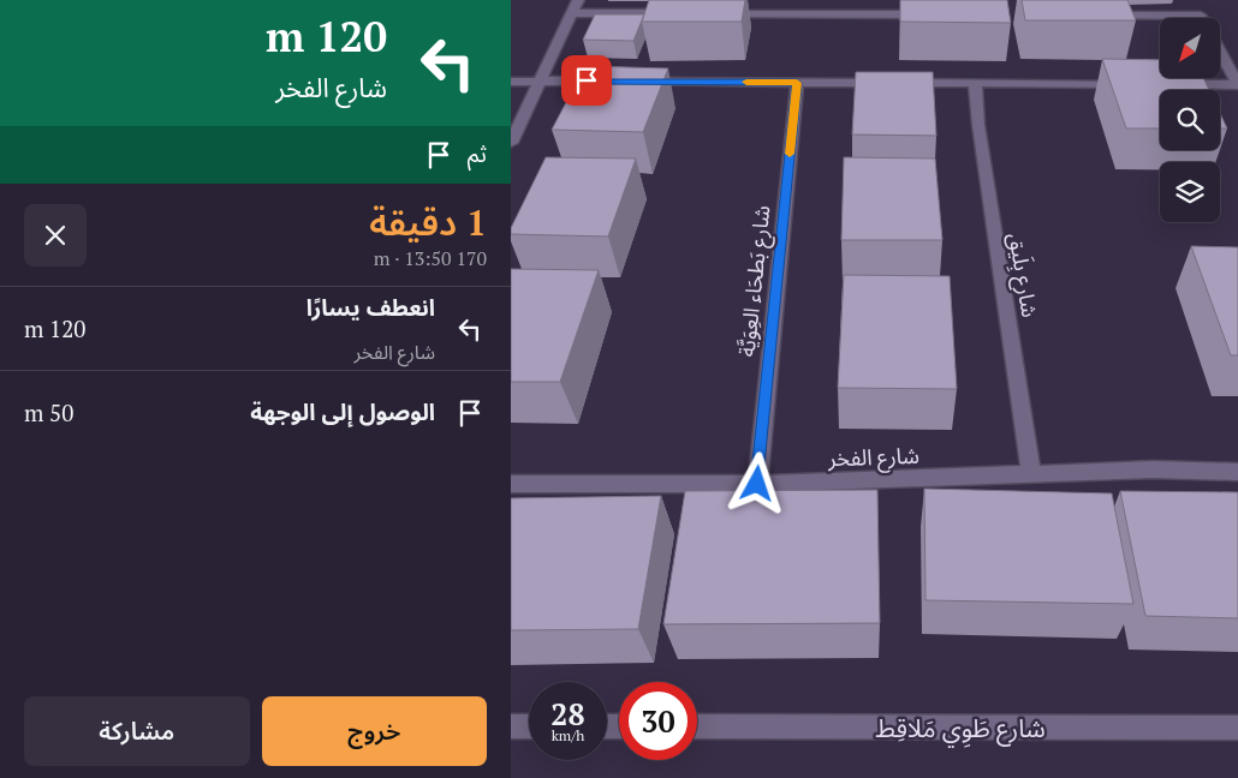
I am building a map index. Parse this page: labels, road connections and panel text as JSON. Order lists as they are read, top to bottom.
{
  "streets": {
    "street": [
      "شارع بِلَيق",
      "شارع بَطحَاء العِوَيَّة",
      "شارع الفخر",
      "شارع طَوِي مَلاقِط"
    ]
  },
  "crossings": [
    ["شارع بِلَيق", "شارع الفخر"],
    ["شارع بَطحَاء العِوَيَّة", "شارع الفخر"]
  ],
  "north": "bottom left",
  "page": {
    "turn": ["120 m", "شارع الفخر"],
    "then": "ثم",
    "heading": ["1 دقيقة", "170 m · 13:50"],
    "list": [
      {
        "name": "انعطف يسارًا",
        "note": "شارع الفخر",
        "value": "120 m"
      },
      {
        "name": "الوصول إلى الوجهة",
        "value": "50 m"
      }
    ],
    "speed": "28 km/h",
    "limit": "30",
    "buttons": ["خروج", "مشاركة"]
  }
}
